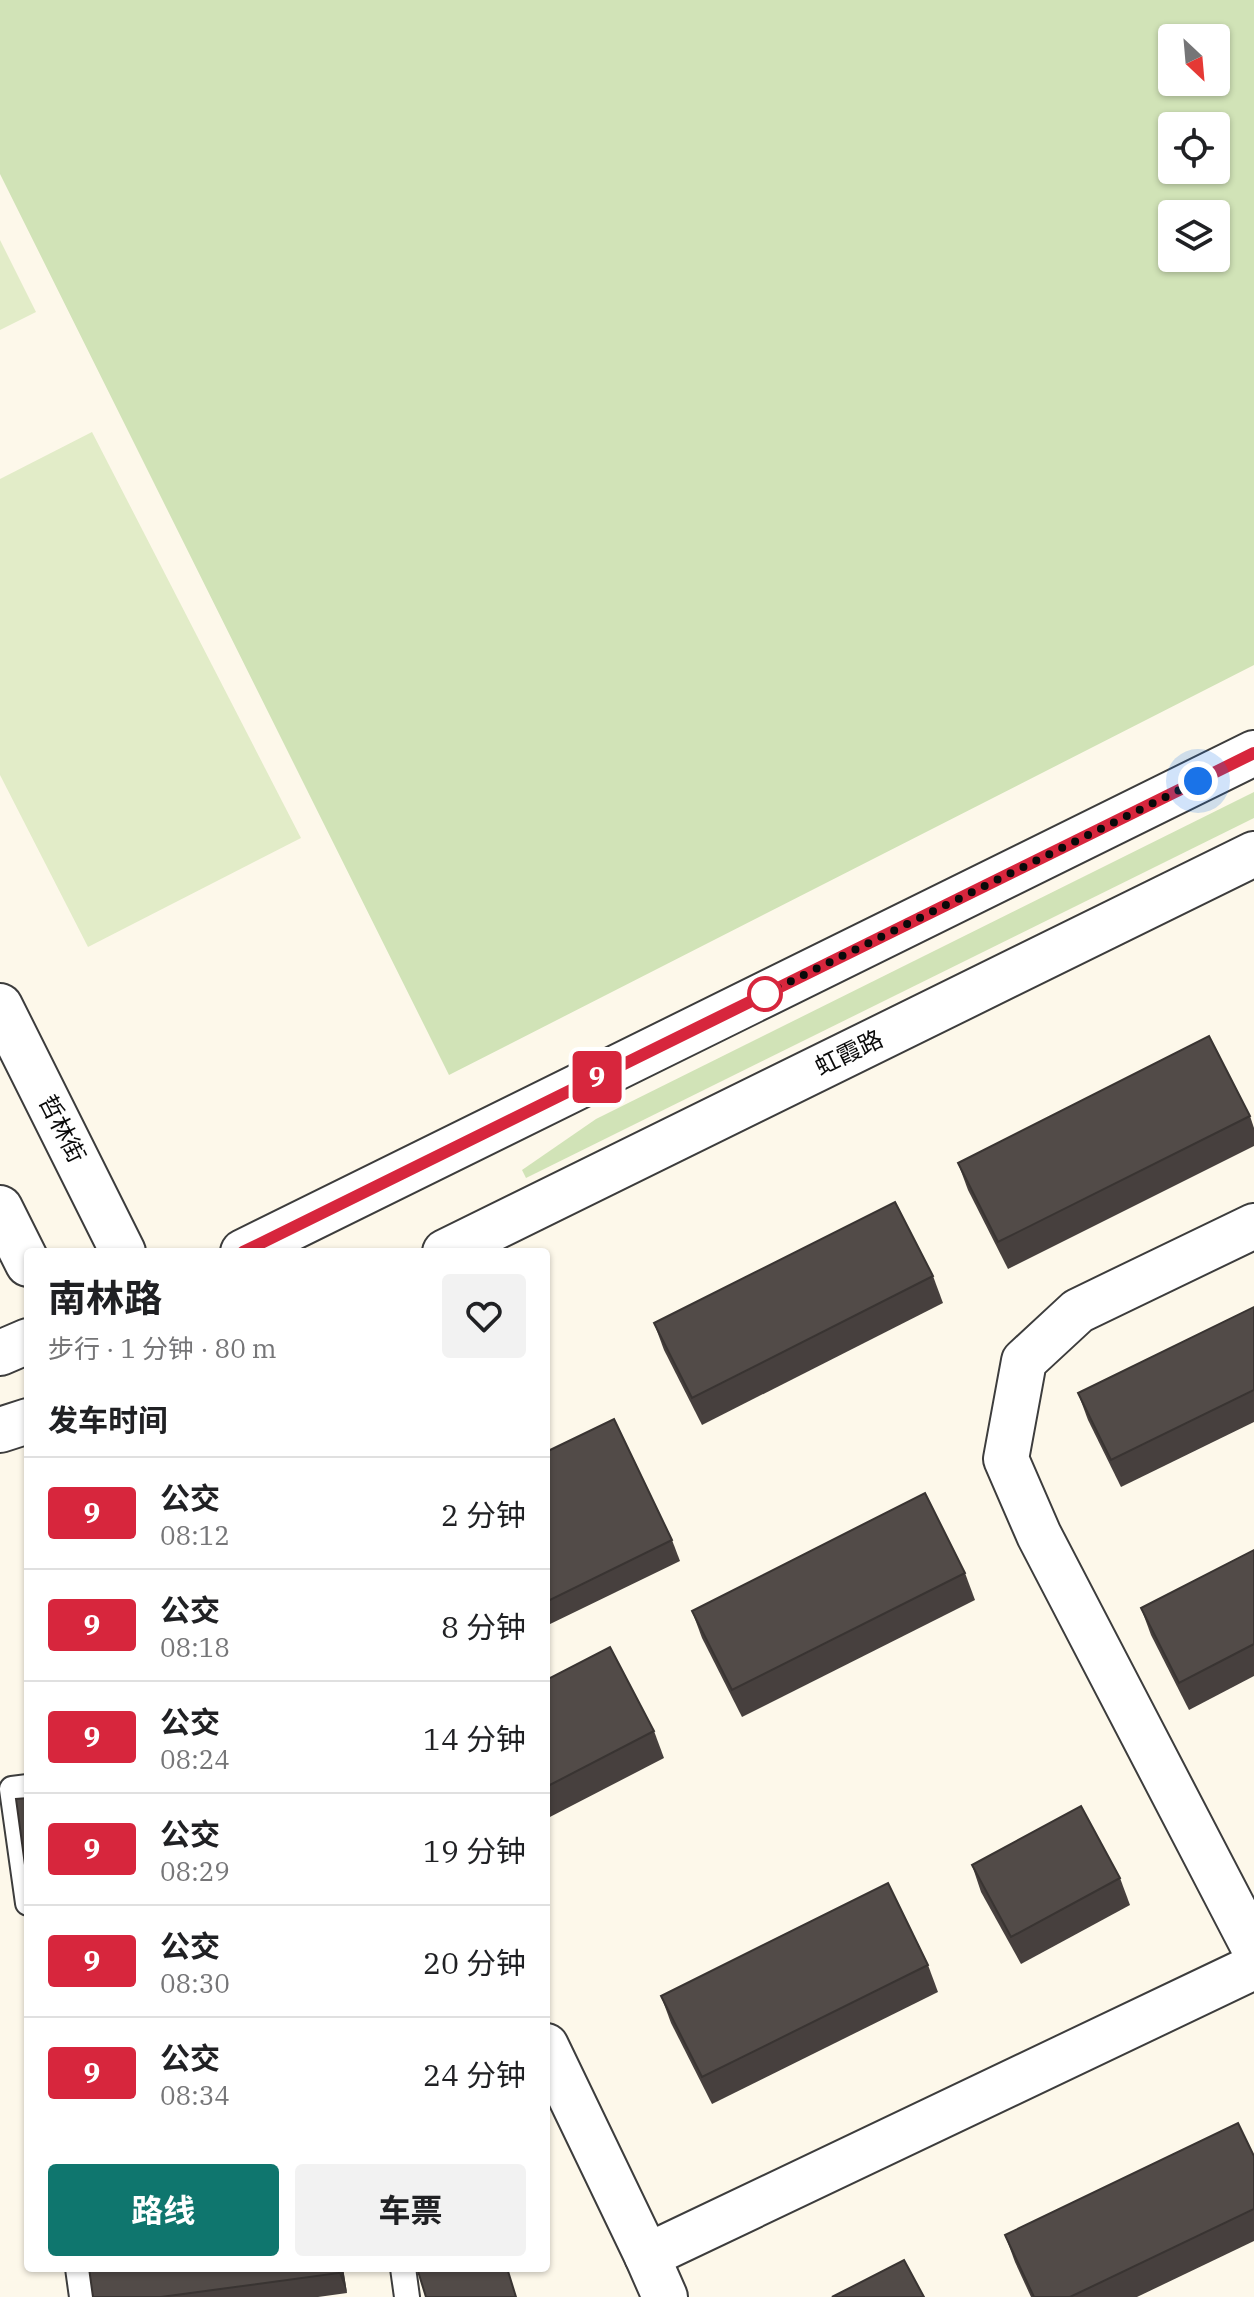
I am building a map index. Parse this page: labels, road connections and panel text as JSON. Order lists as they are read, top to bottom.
{
  "streets": {
    "street": ["虹霞路", "哲林街"]
  },
  "lines": ["bus line 9"],
  "north": "bottom right",
  "page": {
    "on_map": "9",
    "heading": [
      ["南林路", "步行 · 1 分钟 · 80 m"],
      "发车时间"
    ],
    "list": [
      {
        "mark": "9",
        "name": "公交",
        "note": "08:12",
        "value": "2 分钟"
      },
      {
        "mark": "9",
        "name": "公交",
        "note": "08:18",
        "value": "8 分钟"
      },
      {
        "mark": "9",
        "name": "公交",
        "note": "08:24",
        "value": "14 分钟"
      },
      {
        "mark": "9",
        "name": "公交",
        "note": "08:29",
        "value": "19 分钟"
      },
      {
        "mark": "9",
        "name": "公交",
        "note": "08:30",
        "value": "20 分钟"
      },
      {
        "mark": "9",
        "name": "公交",
        "note": "08:34",
        "value": "24 分钟"
      }
    ],
    "buttons": ["路线", "车票"]
  }
}
